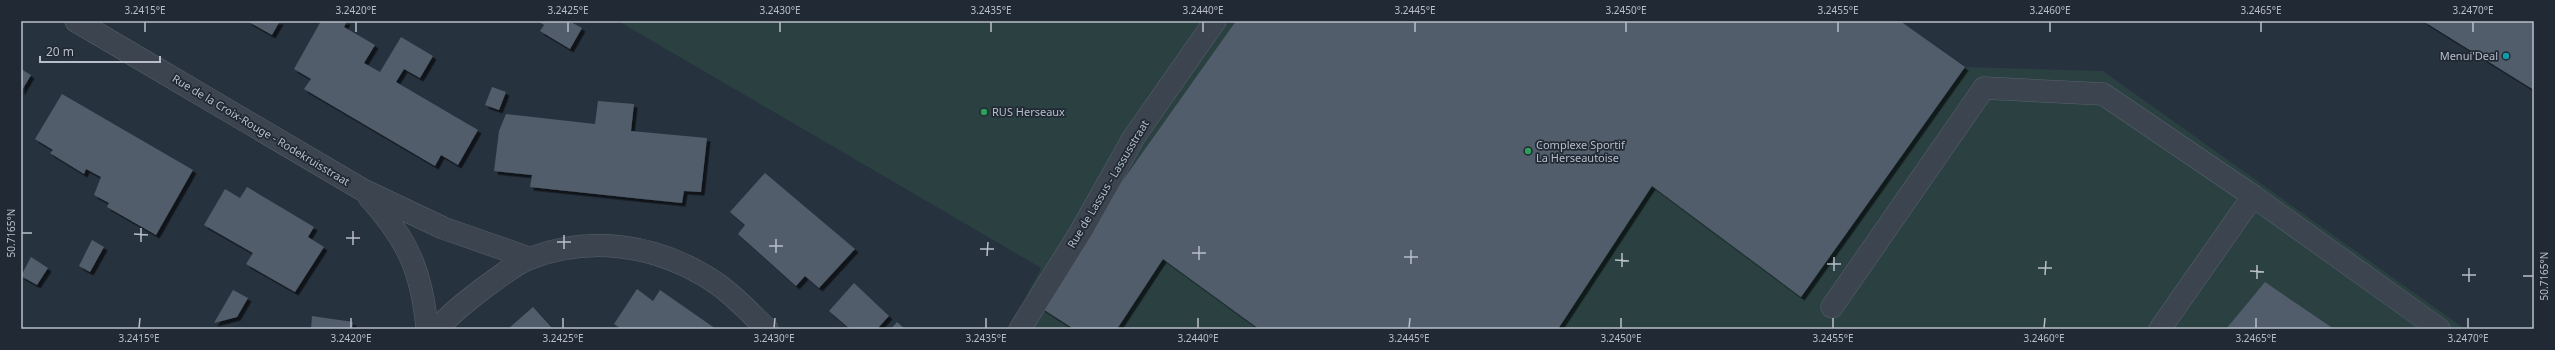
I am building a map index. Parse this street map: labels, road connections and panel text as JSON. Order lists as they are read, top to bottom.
{
  "streets": {
    "street": ["Rue de la Croix-Rouge - Rodekruisstraat", "Rue de Lassus - Lassusstraat"]
  },
  "places": ["Menui'Deal", "RUS Herseaux", "Complexe Sportif La Herseautoise"],
  "scale_bar": "20 m",
  "coordinates": [
    "3.2415°E",
    "3.2420°E",
    "3.2425°E",
    "3.2430°E",
    "3.2435°E",
    "3.2440°E",
    "3.2445°E",
    "3.2450°E",
    "3.2455°E",
    "3.2460°E",
    "3.2465°E",
    "3.2470°E",
    "50.7165°N"
  ]
}
